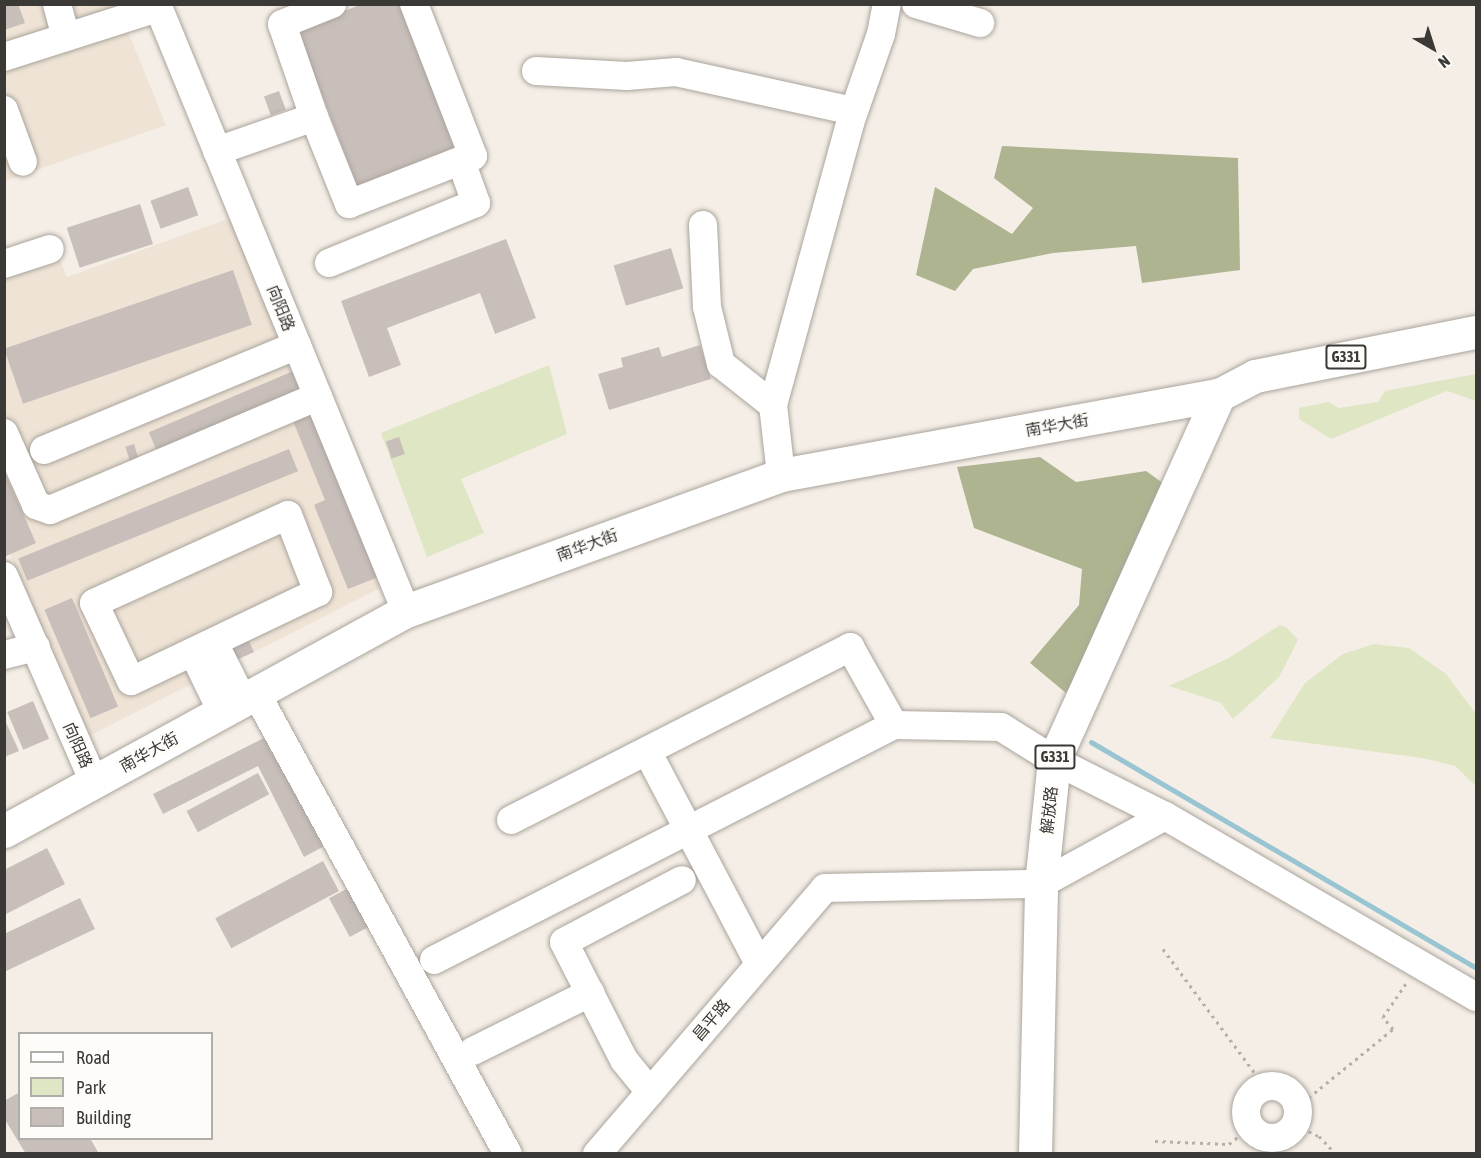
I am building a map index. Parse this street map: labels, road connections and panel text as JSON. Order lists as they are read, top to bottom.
{
  "streets": {
    "main road": ["G331", "南华大街", "解放路"],
    "street": ["向阳路", "昌平路"]
  },
  "crossings": [
    ["向阳路", "南华大街"],
    ["南华大街", "解放路"],
    ["解放路", "昌平路"]
  ],
  "legend": ["Road", "Park", "Building"],
  "north": "bottom right"
}
